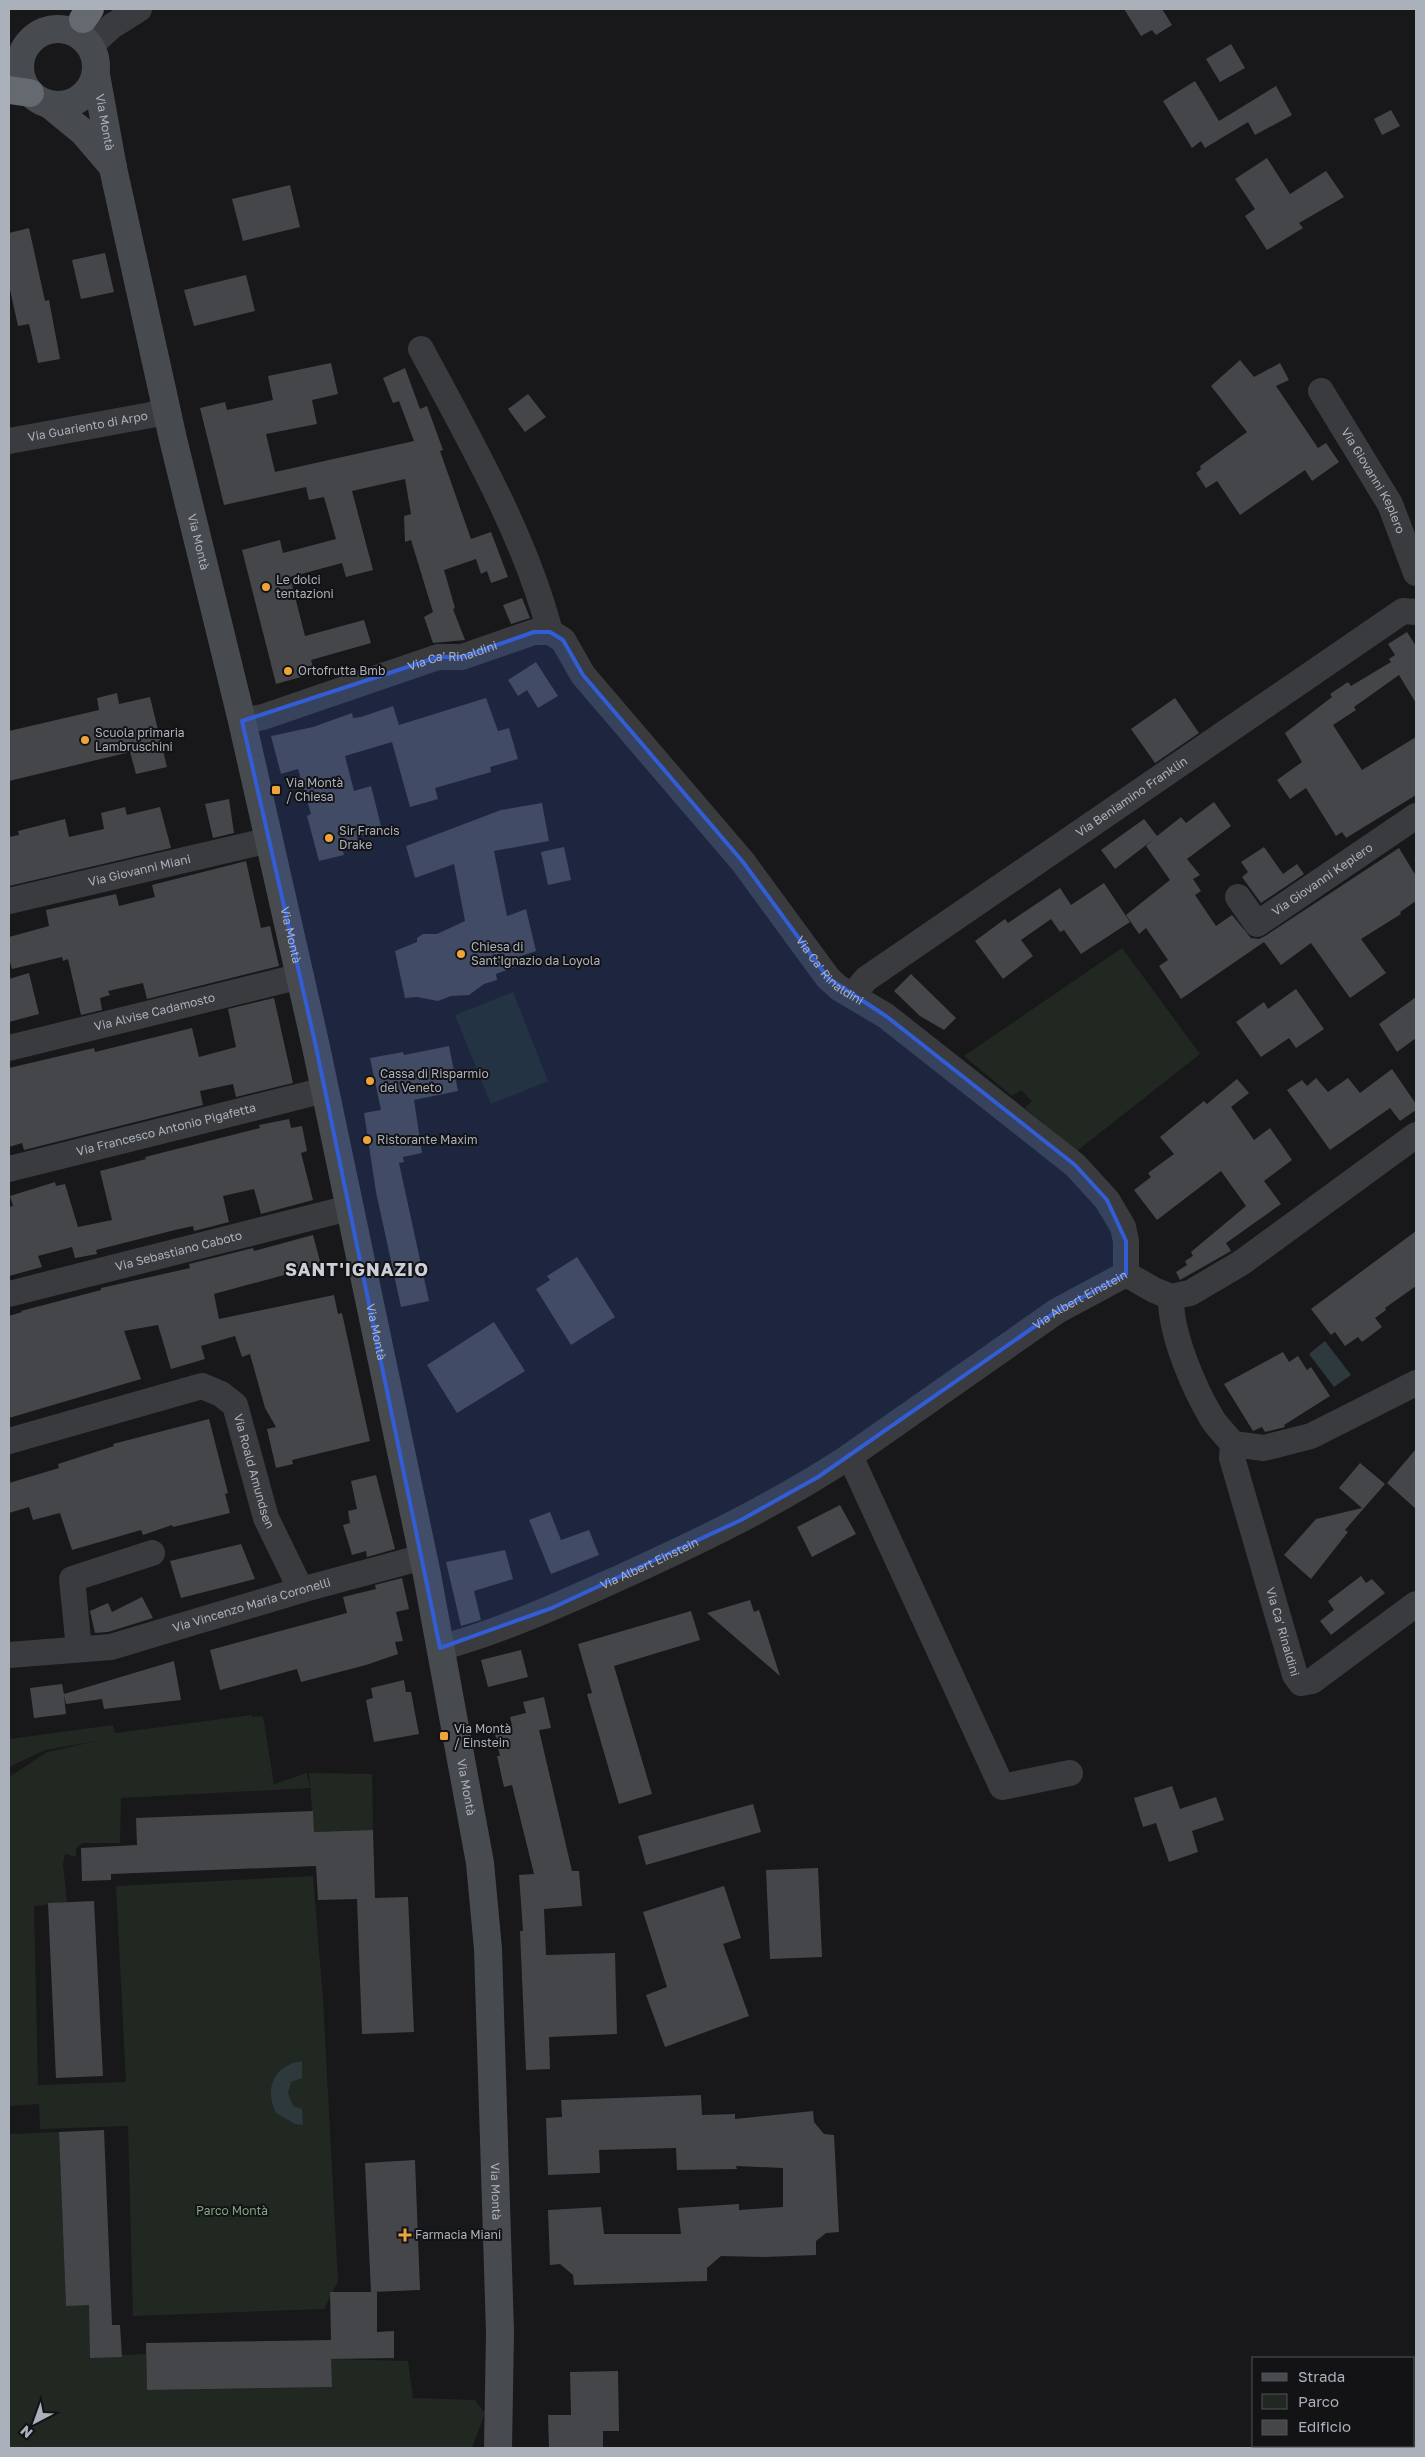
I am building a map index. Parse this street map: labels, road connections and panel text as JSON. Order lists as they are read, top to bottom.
{
  "streets": {
    "main road": ["Via Montà"],
    "street": [
      "Via Guariento di Arpo",
      "Via Giovanni Keplero",
      "Via Ca' Rinaldini",
      "Via Beniamino Franklin",
      "Via Giovanni Miani",
      "Via Alvise Cadamosto",
      "Via Francesco Antonio Pigafetta",
      "Via Sebastiano Caboto",
      "Via Albert Einstein",
      "Via Roald Amundsen",
      "Via Vincenzo Maria Coronelli"
    ]
  },
  "crossings": [
    ["Via Montà", "Via Guariento di Arpo"],
    ["Via Montà", "Via Ca' Rinaldini"],
    ["Via Montà", "Via Giovanni Miani"],
    ["Via Montà", "Via Alvise Cadamosto"],
    ["Via Montà", "Via Francesco Antonio Pigafetta"],
    ["Via Montà", "Via Sebastiano Caboto"],
    ["Via Montà", "Via Albert Einstein"],
    ["Via Montà", "Via Vincenzo Maria Coronelli"],
    ["Via Ca' Rinaldini", "Via Beniamino Franklin"],
    ["Via Ca' Rinaldini", "Via Albert Einstein"],
    ["Via Roald Amundsen", "Via Vincenzo Maria Coronelli"]
  ],
  "districts": ["SANT'IGNAZIO"],
  "parks": ["Parco Montà"],
  "places": {
    "other": [
      "Le dolci tentazioni",
      "Ortofrutta Bmb",
      "Scuola primaria Lambruschini",
      "Sir Francis Drake",
      "Chiesa di Sant'Ignazio da Loyola",
      "Cassa di Risparmio del Veneto",
      "Ristorante Maxim"
    ],
    "transit": ["Via Montà / Chiesa", "Via Montà / Einstein"],
    "health": ["Farmacia Miani"]
  },
  "legend": ["Strada", "Parco", "Edificio"],
  "north": "bottom left"
}
